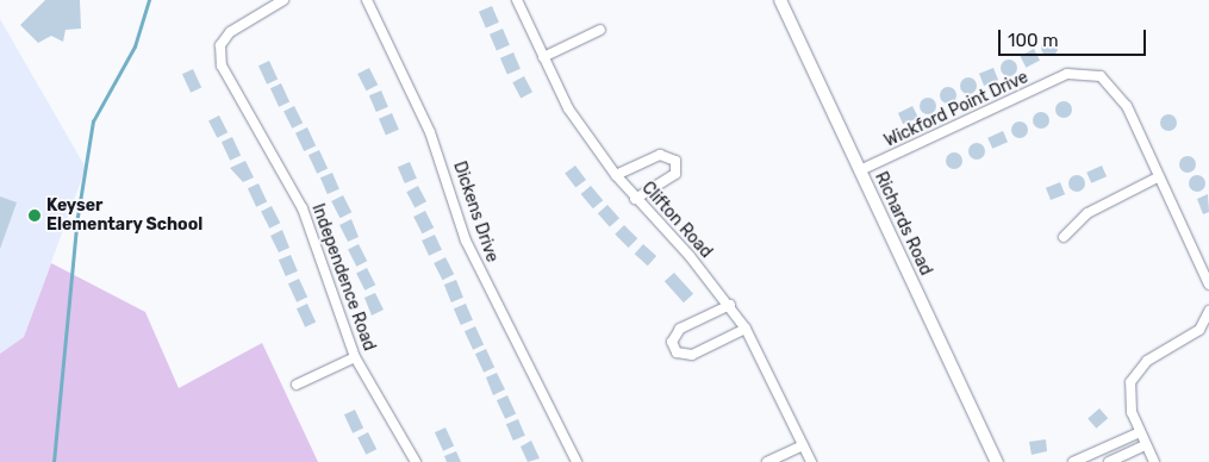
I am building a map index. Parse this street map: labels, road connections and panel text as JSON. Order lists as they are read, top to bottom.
{
  "streets": {
    "street": [
      "Wickford Point Drive",
      "Dickens Drive",
      "Clifton Road",
      "Richards Road",
      "Independence Road"
    ]
  },
  "crossings": [
    ["Wickford Point Drive", "Richards Road"]
  ],
  "places": ["Keyser Elementary School"],
  "scale_bar": "100 m"
}
